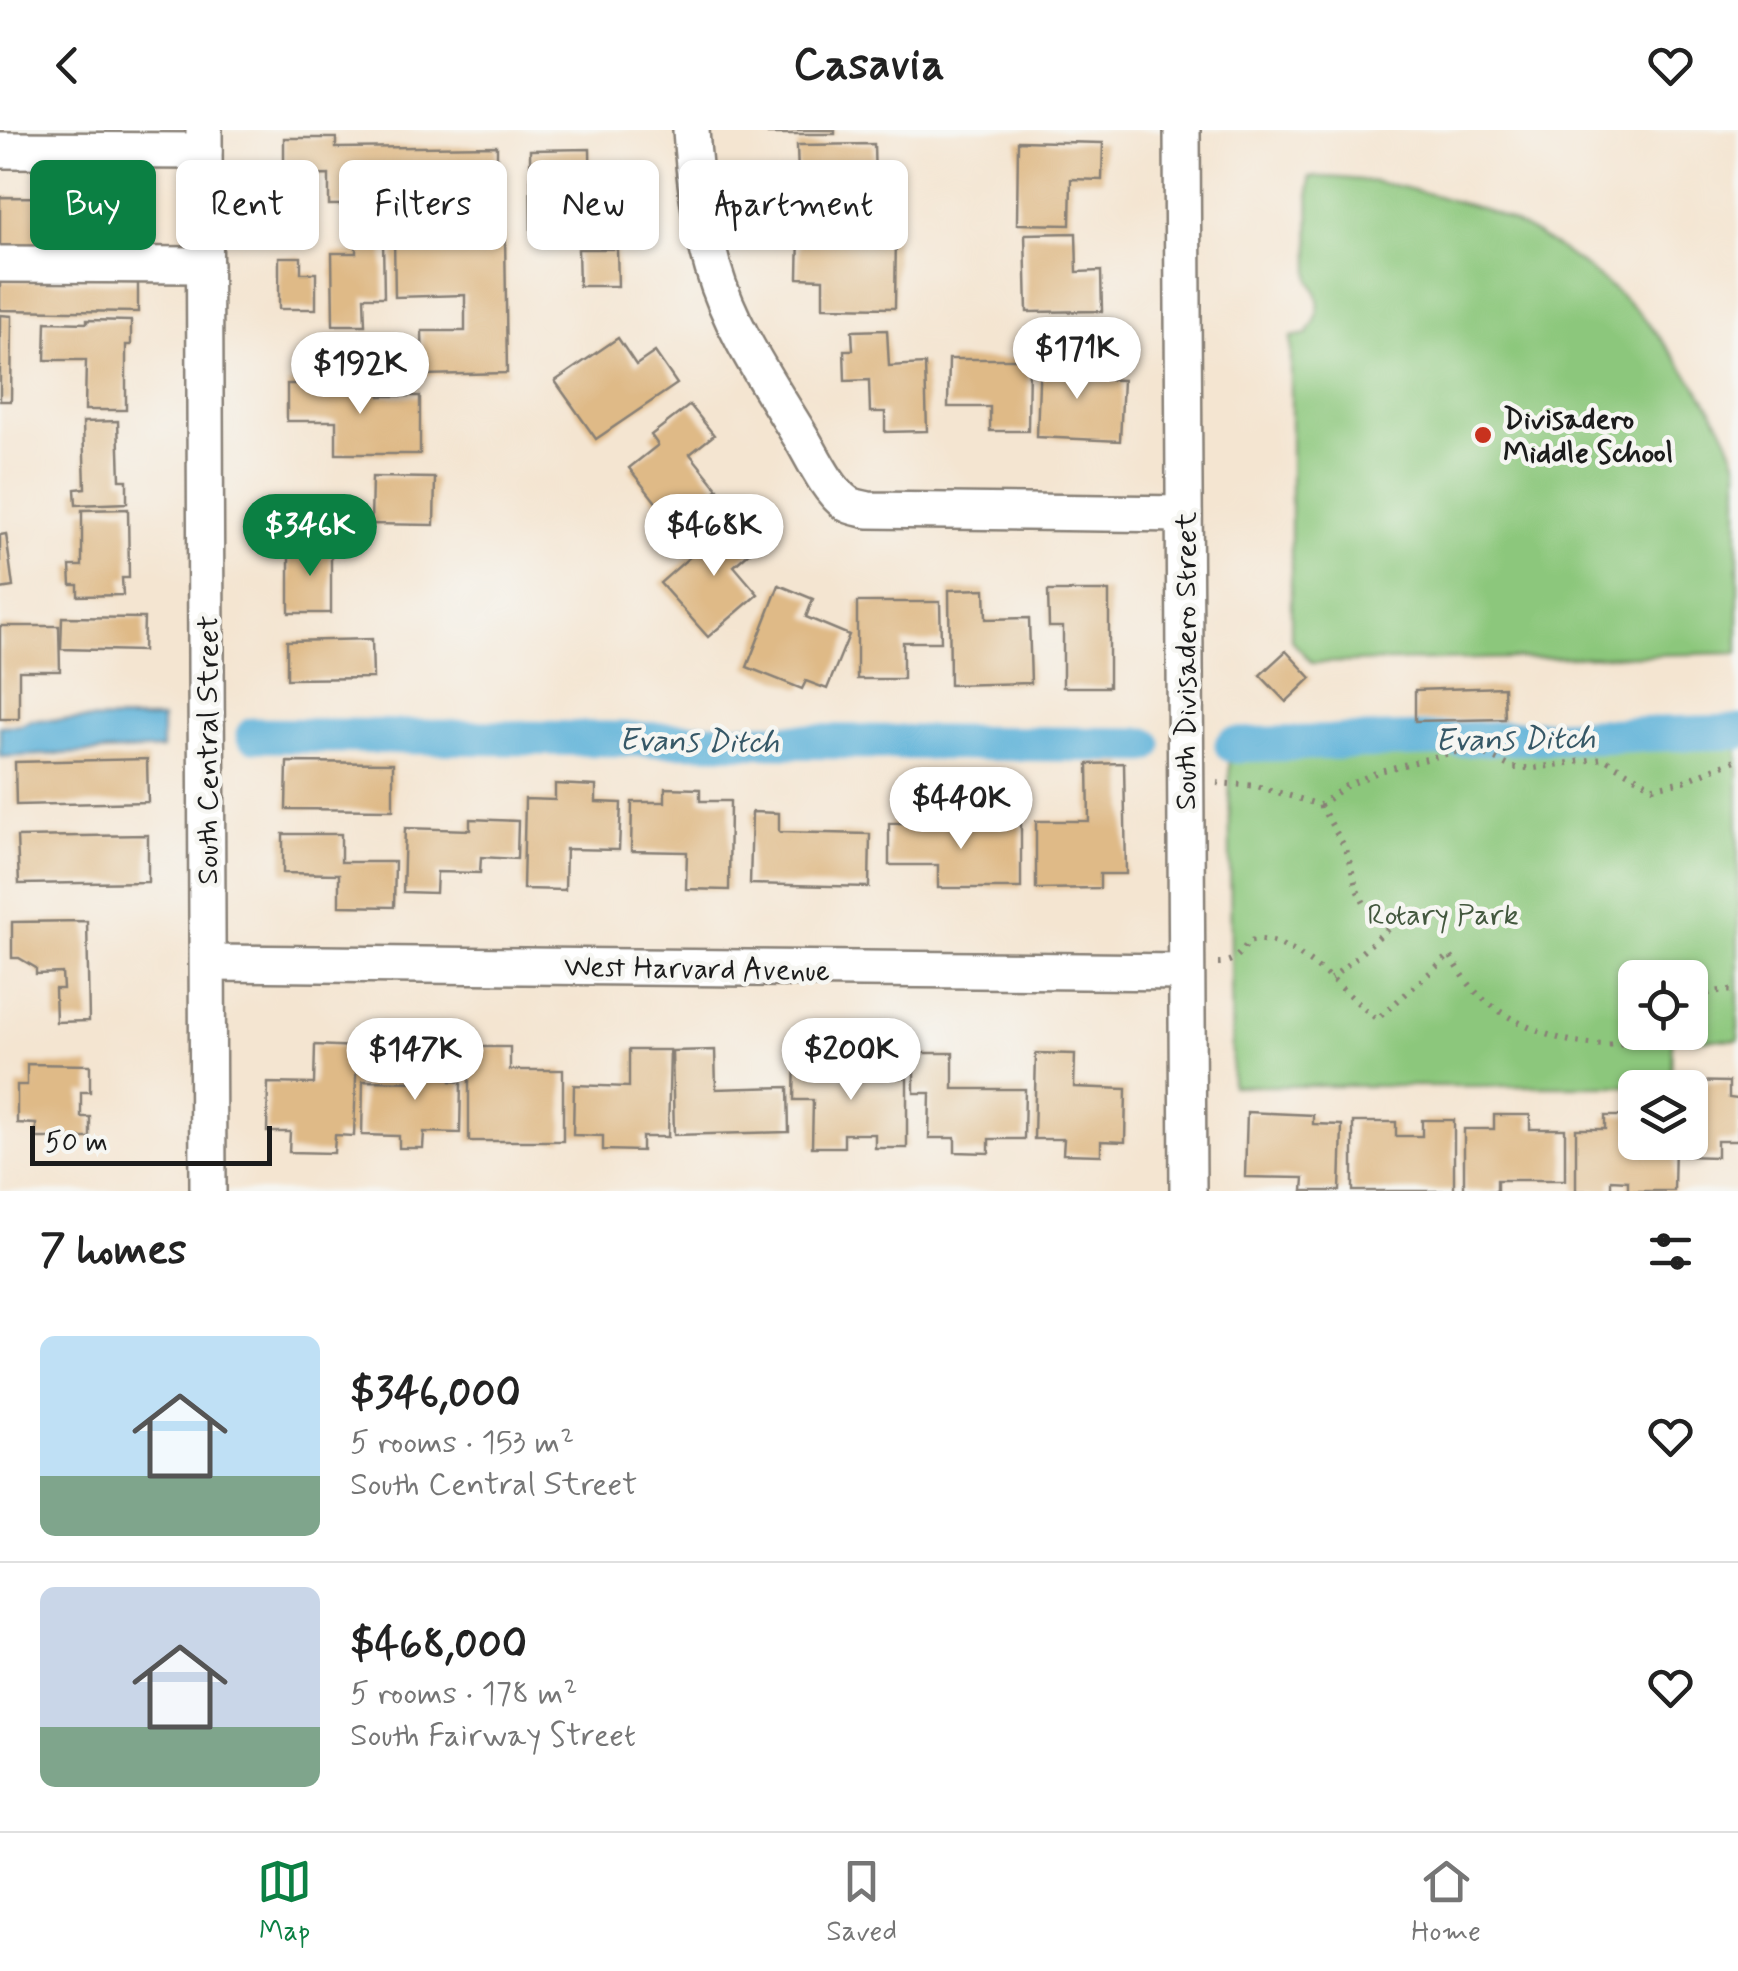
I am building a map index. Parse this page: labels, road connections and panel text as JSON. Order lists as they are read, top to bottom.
{
  "streets": {
    "street": ["South Divisadero Street", "South Central Street", "West Harvard Avenue"]
  },
  "crossings": [
    ["South Divisadero Street", "West Harvard Avenue"],
    ["South Central Street", "West Harvard Avenue"]
  ],
  "water": ["Evans Ditch"],
  "parks": ["Rotary Park"],
  "places": ["Divisadero Middle School"],
  "scale_bar": "50 m",
  "page": {
    "header": "Casavia",
    "chip": [
      "Buy",
      "Rent",
      "Filters",
      "New",
      "Apartment"
    ],
    "price": [
      "$171K",
      "$192K",
      "$346K",
      "$468K",
      "$440K",
      "$147K",
      "$200K"
    ],
    "scale": "50 m",
    "heading": "7 homes",
    "list": [
      {
        "name": "$346,000",
        "note": "5 rooms · 153 m² · South Central Street"
      },
      {
        "name": "$468,000",
        "note": "5 rooms · 178 m² · South Fairway Street"
      }
    ],
    "tabs": ["Map", "Saved", "Home"]
  }
}
